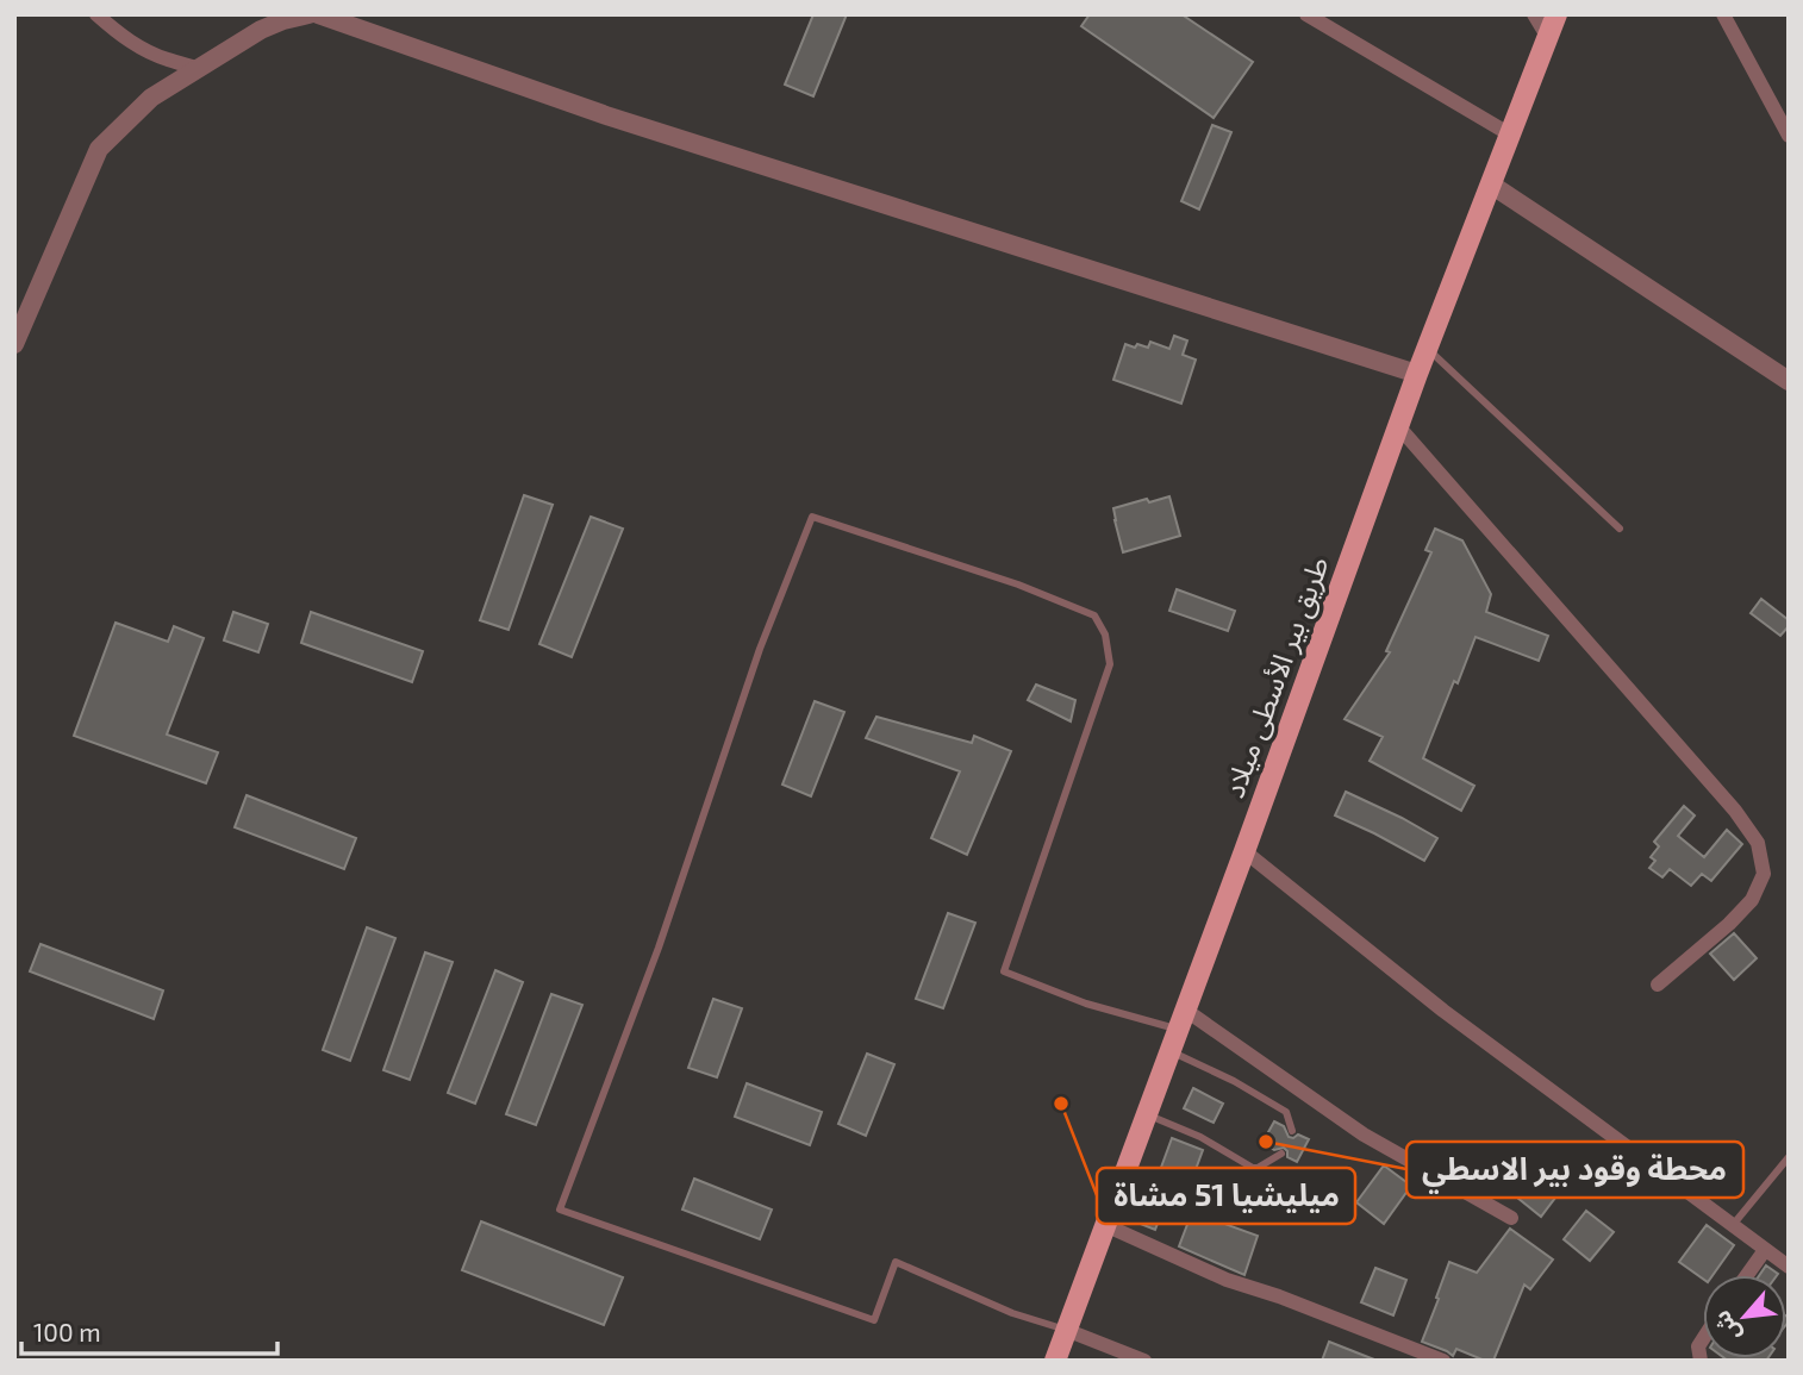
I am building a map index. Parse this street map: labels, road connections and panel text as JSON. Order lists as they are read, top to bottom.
{
  "streets": {
    "main road": ["طريق بير الأسطى ميلاد"]
  },
  "places": ["ميليشيا 51 مشاة", "محطة وقود بير الاسطي"],
  "scale_bar": "100 m",
  "north": "bottom left"
}
